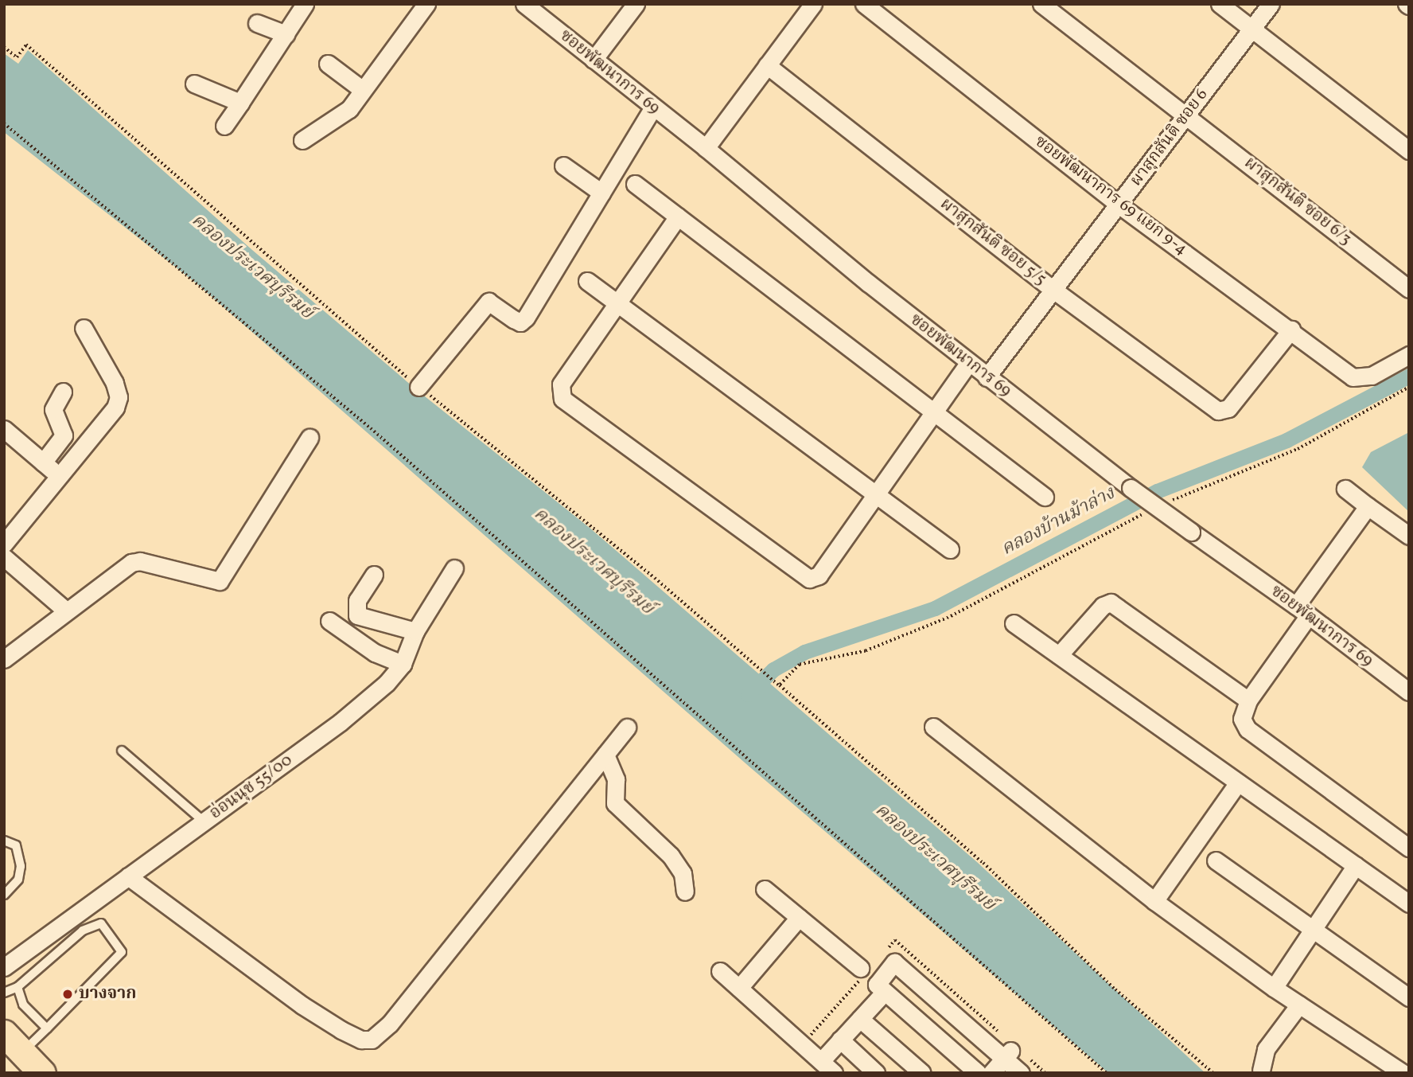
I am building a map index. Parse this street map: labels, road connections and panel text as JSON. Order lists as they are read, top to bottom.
{
  "streets": {
    "street": [
      "ซอยพัฒนาการ 69",
      "ผาสุกสันติ ซอย 6",
      "ซอยพัฒนาการ 69 แยก 9-4",
      "ผาสุกสันติ ซอย 6/3",
      "ผาสุกสันติ ซอย 5/5",
      "อ่อนนุช 55/00"
    ]
  },
  "crossings": [
    ["ซอยพัฒนาการ 69", "ผาสุกสันติ ซอย 6"],
    ["ผาสุกสันติ ซอย 6", "ซอยพัฒนาการ 69 แยก 9-4"],
    ["ผาสุกสันติ ซอย 6", "ผาสุกสันติ ซอย 6/3"],
    ["ผาสุกสันติ ซอย 6", "ผาสุกสันติ ซอย 5/5"],
    ["ซอยพัฒนาการ 69 แยก 9-4", "ผาสุกสันติ ซอย 5/5"]
  ],
  "water": ["คลองประเวศบุรีรมย์", "คลองบ้านม้าล่าง"],
  "places": ["บางจาก"]
}
